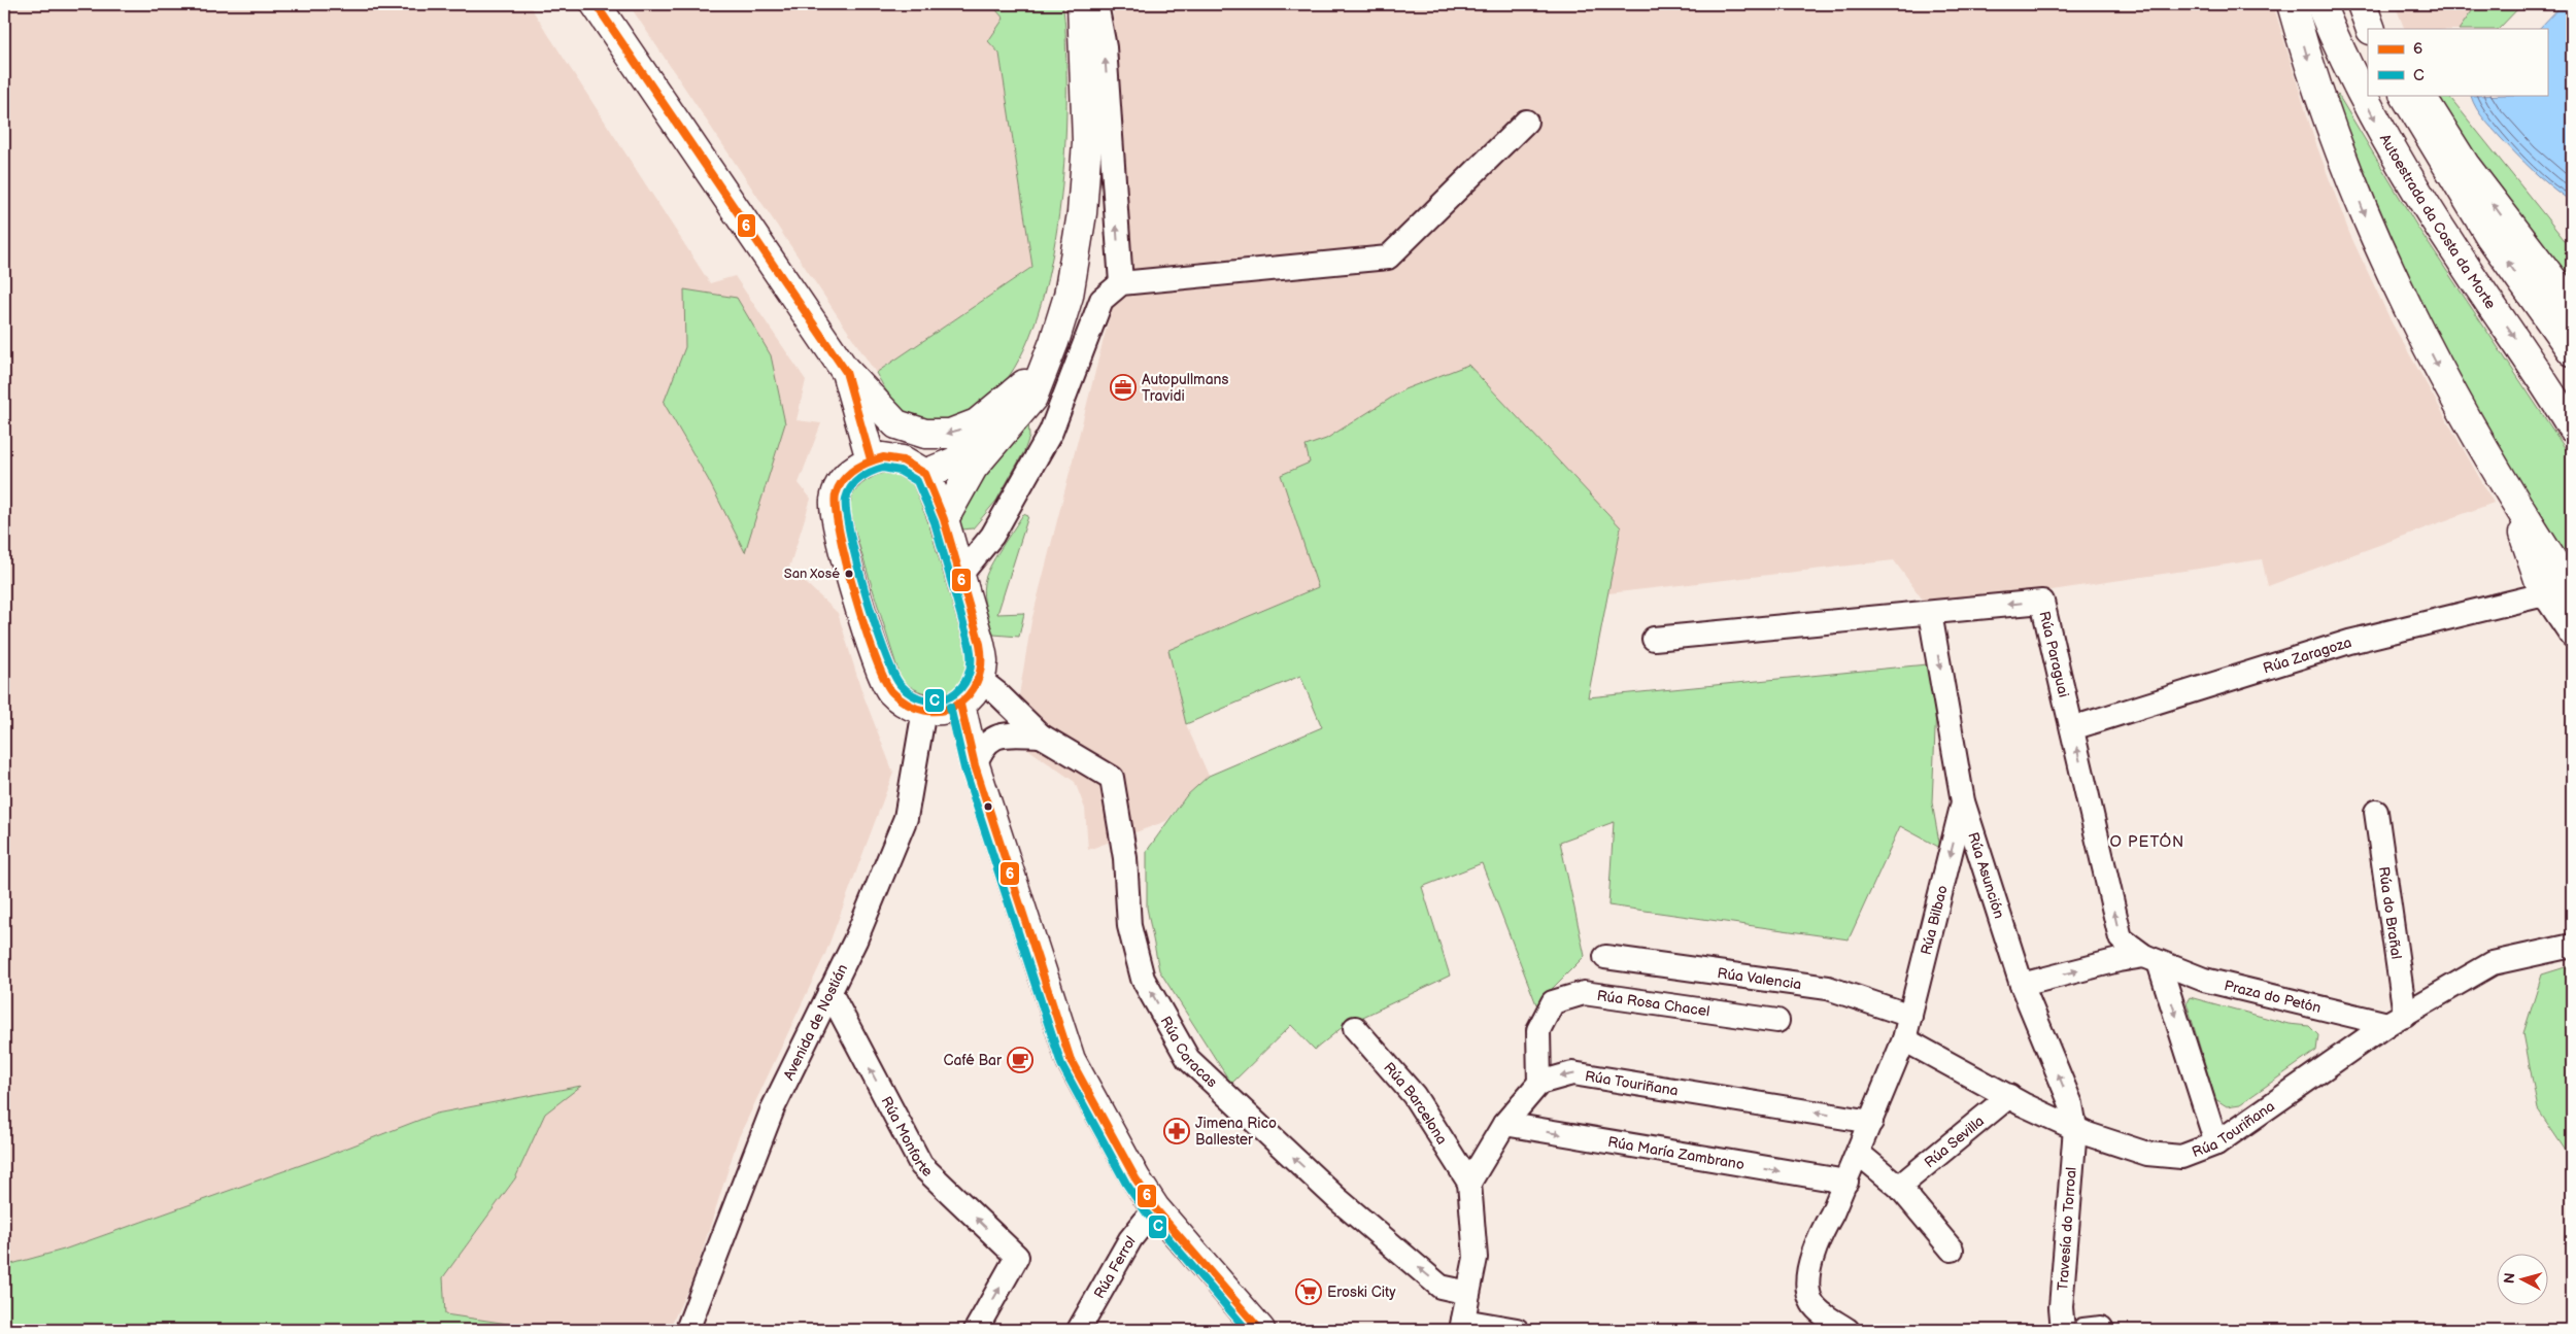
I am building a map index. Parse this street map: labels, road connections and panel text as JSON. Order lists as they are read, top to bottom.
{
  "streets": {
    "main road": ["Autoestrada da Costa da Morte"],
    "street": [
      "Rúa Paraguai",
      "Rúa Zaragoza",
      "Rúa Asunción",
      "Rúa do Brañal",
      "Rúa Bilbao",
      "Rúa Valencia",
      "Praza do Petón",
      "Rúa Rosa Chacel",
      "Avenida de Nostián",
      "Rúa Caracas",
      "Rúa Touriñana",
      "Rúa Barcelona",
      "Rúa Monforte",
      "Rúa Sevilla",
      "Rúa María Zambrano",
      "Travesía do Torroal",
      "Rúa Ferrol"
    ]
  },
  "crossings": [
    ["Rúa Paraguai", "Rúa Zaragoza"],
    ["Rúa Paraguai", "Rúa Asunción"],
    ["Rúa Paraguai", "Praza do Petón"],
    ["Rúa Asunción", "Rúa Bilbao"],
    ["Rúa Asunción", "Rúa Touriñana"],
    ["Rúa Asunción", "Travesía do Torroal"],
    ["Rúa do Brañal", "Praza do Petón"],
    ["Rúa do Brañal", "Rúa Touriñana"],
    ["Rúa Bilbao", "Rúa Valencia"],
    ["Rúa Bilbao", "Rúa Touriñana"],
    ["Praza do Petón", "Rúa Touriñana"],
    ["Rúa Rosa Chacel", "Rúa Touriñana"],
    ["Avenida de Nostián", "Rúa Monforte"],
    ["Rúa Touriñana", "Rúa Sevilla"],
    ["Rúa Touriñana", "Travesía do Torroal"]
  ],
  "one_way": [
    "Rúa Paraguai",
    "Rúa Bilbao",
    "Rúa Caracas",
    "Rúa Monforte",
    "Rúa María Zambrano"
  ],
  "districts": ["O PETÓN"],
  "places": {
    "office": ["Autopullmans Travidi"],
    "other": ["San Xosé"],
    "cafe": ["Café Bar"],
    "pharmacy": ["Jimena Rico Ballester"],
    "supermarket": ["Eroski City"]
  },
  "lines": ["transit line 6", "transit line C"],
  "legend": ["6", "C"],
  "north": "left"
}
